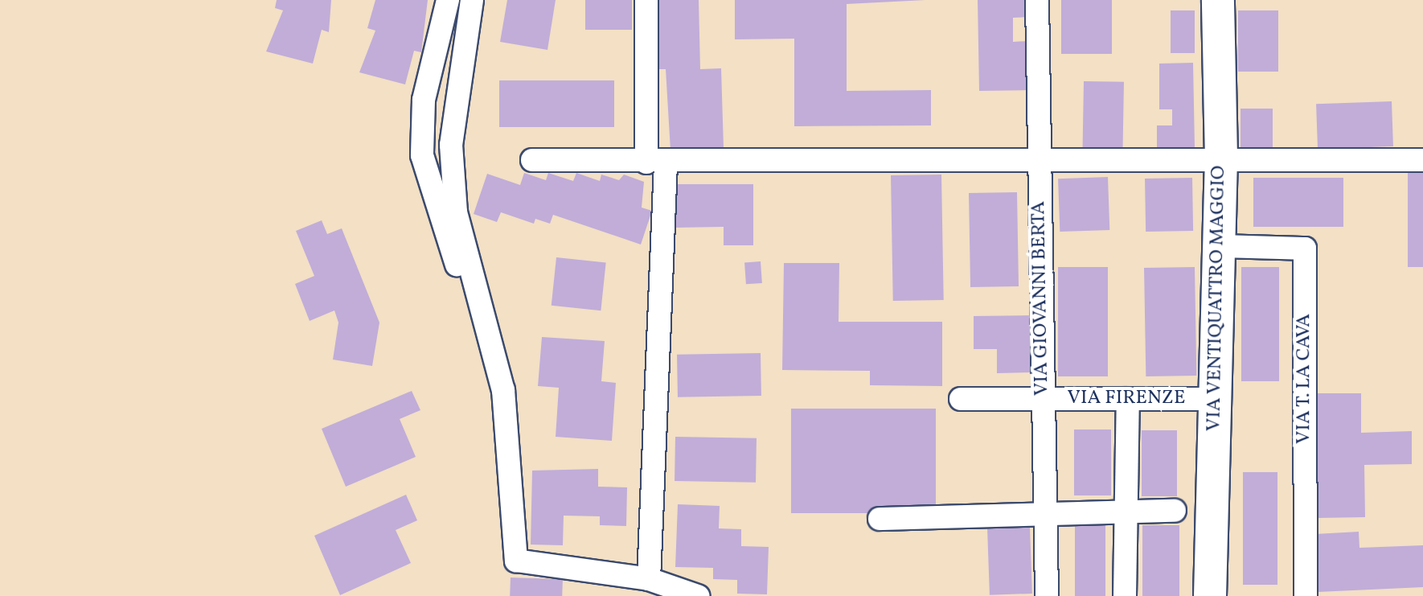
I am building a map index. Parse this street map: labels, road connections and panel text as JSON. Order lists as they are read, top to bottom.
{
  "streets": {
    "main road": ["VIA VENTIQUATTRO MAGGIO"],
    "street": ["VIA GIOVANNI BERTA", "VIA T. LA CAVA", "VIA FIRENZE"]
  },
  "crossings": [
    ["VIA GIOVANNI BERTA", "VIA FIRENZE"],
    ["VIA VENTIQUATTRO MAGGIO", "VIA T. LA CAVA"],
    ["VIA VENTIQUATTRO MAGGIO", "VIA FIRENZE"]
  ]
}
